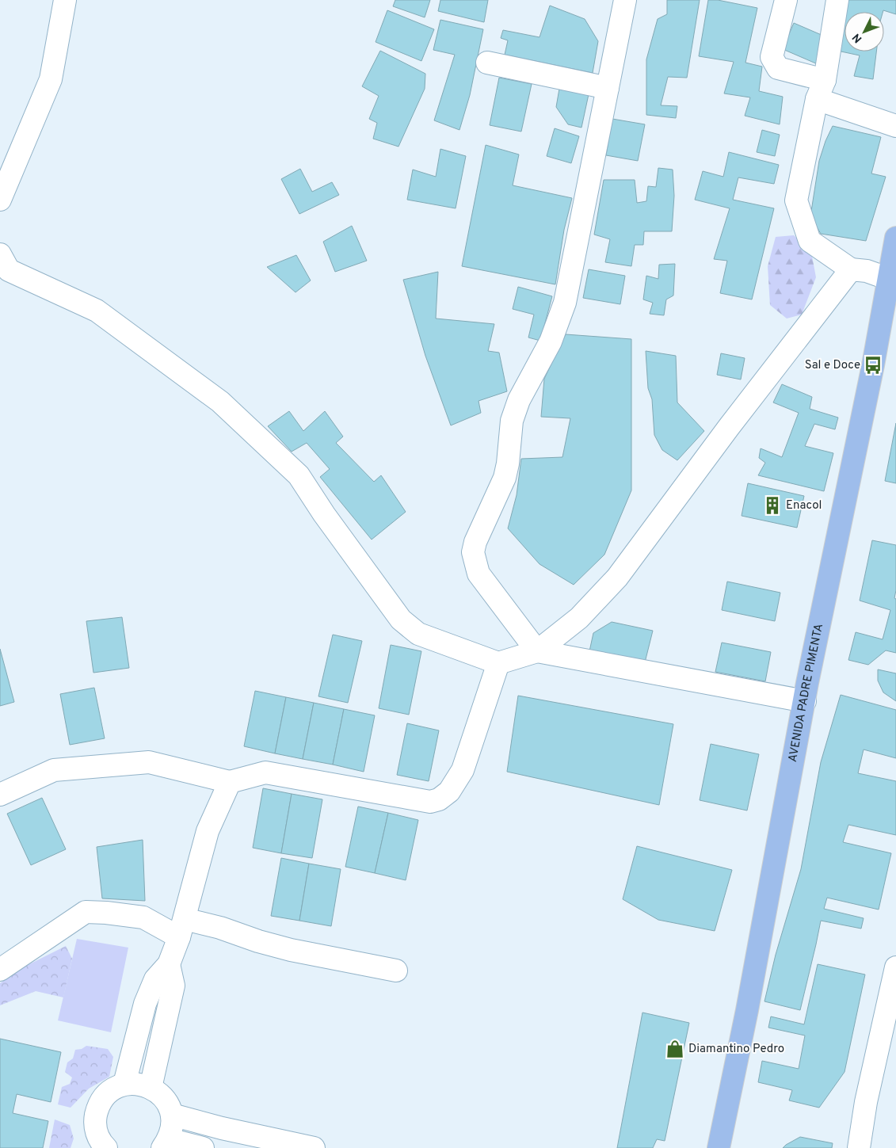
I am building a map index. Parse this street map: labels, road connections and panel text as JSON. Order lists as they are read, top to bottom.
{
  "streets": {
    "main road": ["AVENIDA PADRE PIMENTA"]
  },
  "places": {
    "bus stop": ["Sal e Doce"],
    "building": ["Enacol"],
    "shop": ["Diamantino Pedro"]
  },
  "north": "bottom left"
}
